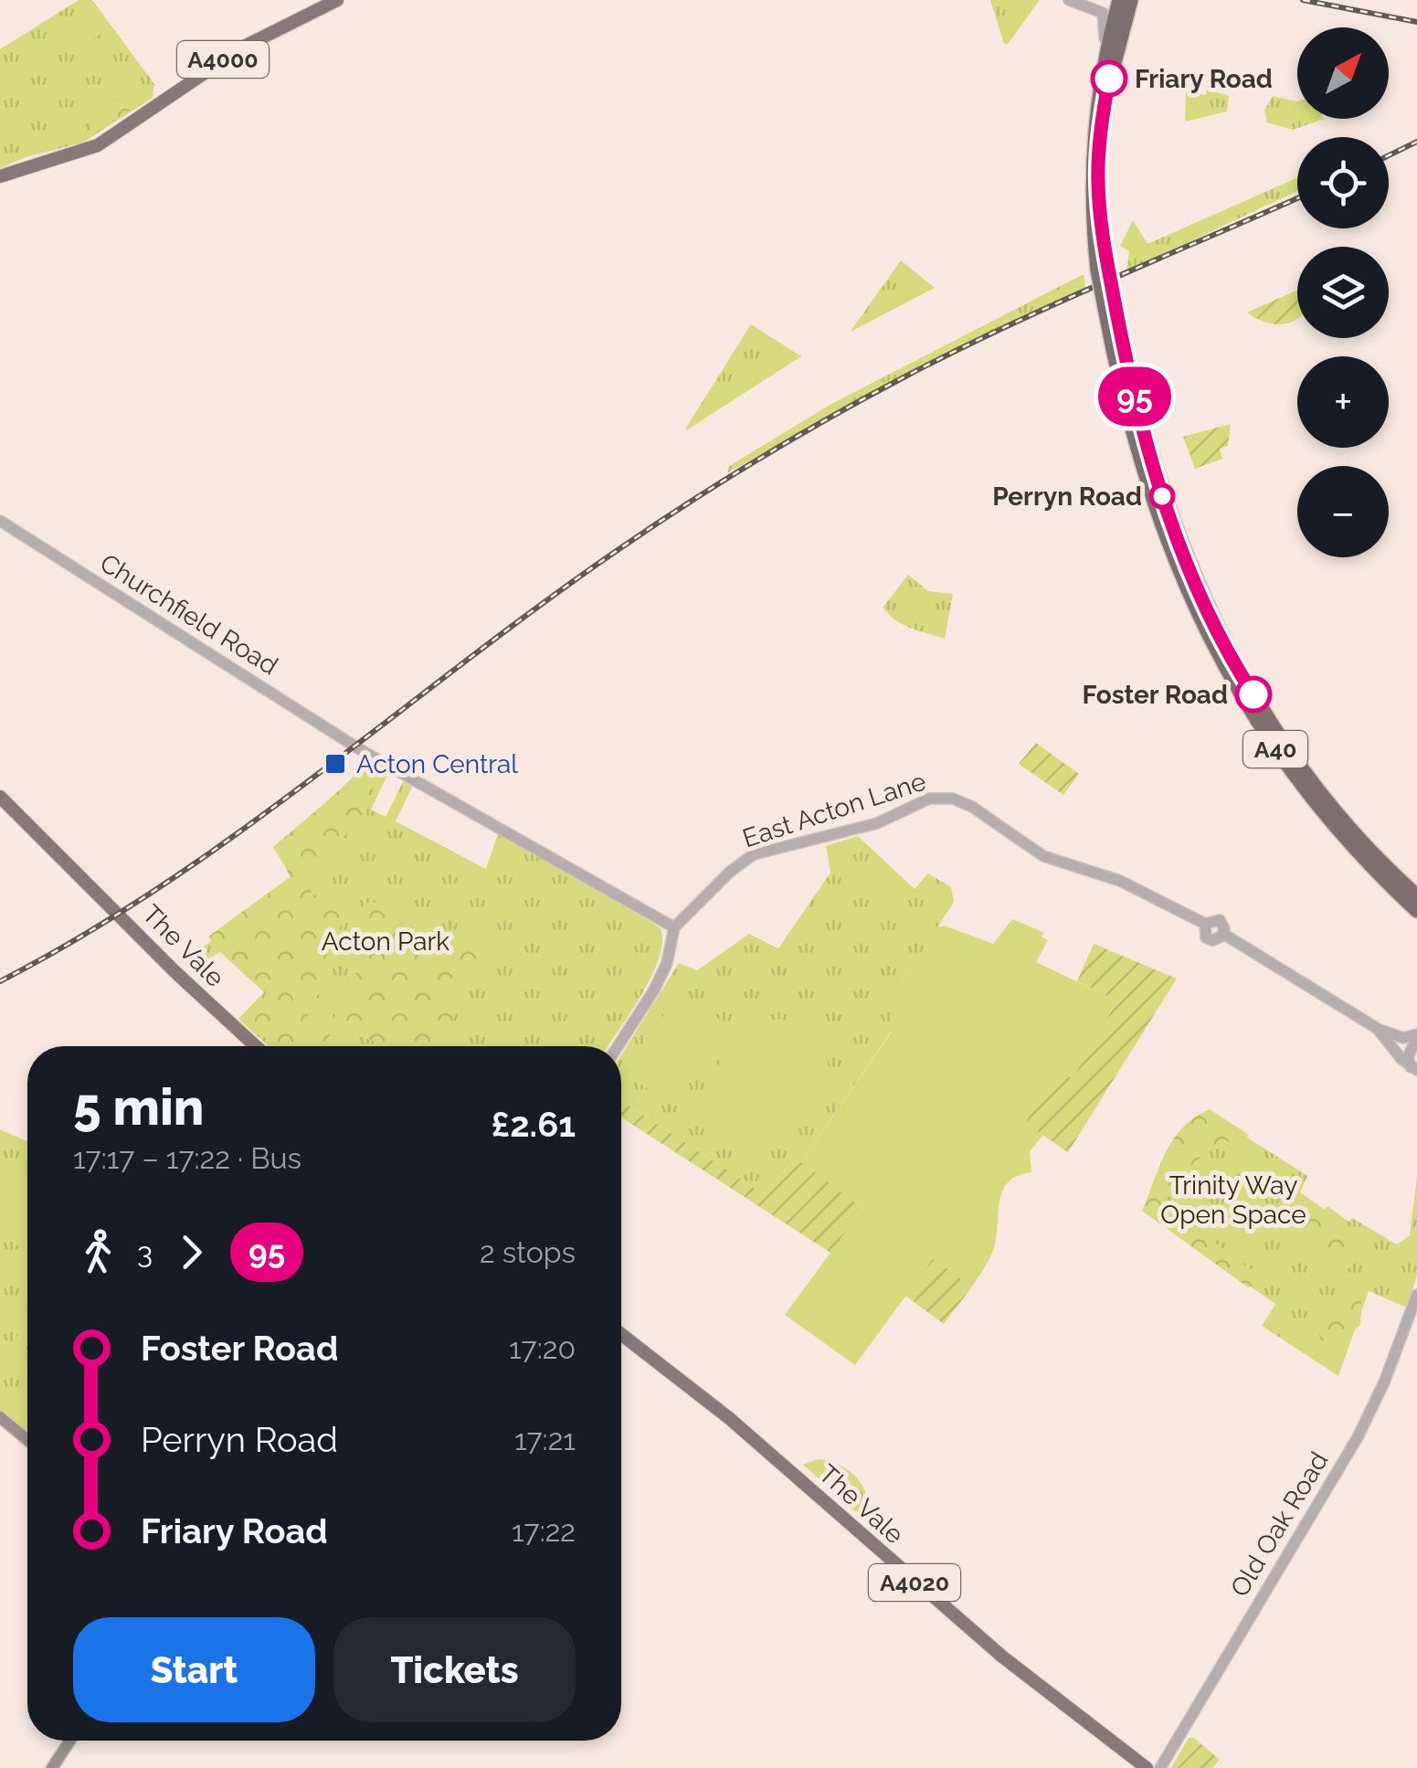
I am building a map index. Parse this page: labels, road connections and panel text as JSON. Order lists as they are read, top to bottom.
{
  "streets": {
    "highway": ["A40"],
    "main road": ["A4000", "The Vale", "A4020"],
    "street": ["Churchfield Road", "East Acton Lane", "Old Oak Road"]
  },
  "crossings": [
    ["Churchfield Road", "East Acton Lane"]
  ],
  "parks": ["Acton Park", "Trinity Way Open Space"],
  "places": {
    "other": ["Friary Road", "Perryn Road", "Foster Road"],
    "transit": ["Acton Central"]
  },
  "lines": ["bus line 95"],
  "north": "top right",
  "page": {
    "on_map": "95",
    "map_buttons": ["+", "−"],
    "heading": ["5 min", "17:17 – 17:22 · Bus", "£2.61"],
    "legs": ["3", "95", "2 stops"],
    "list": [
      {
        "name": "Foster Road",
        "value": "17:20"
      },
      {
        "name": "Perryn Road",
        "value": "17:21"
      },
      {
        "name": "Friary Road",
        "value": "17:22"
      }
    ],
    "buttons": ["Start", "Tickets"]
  }
}
